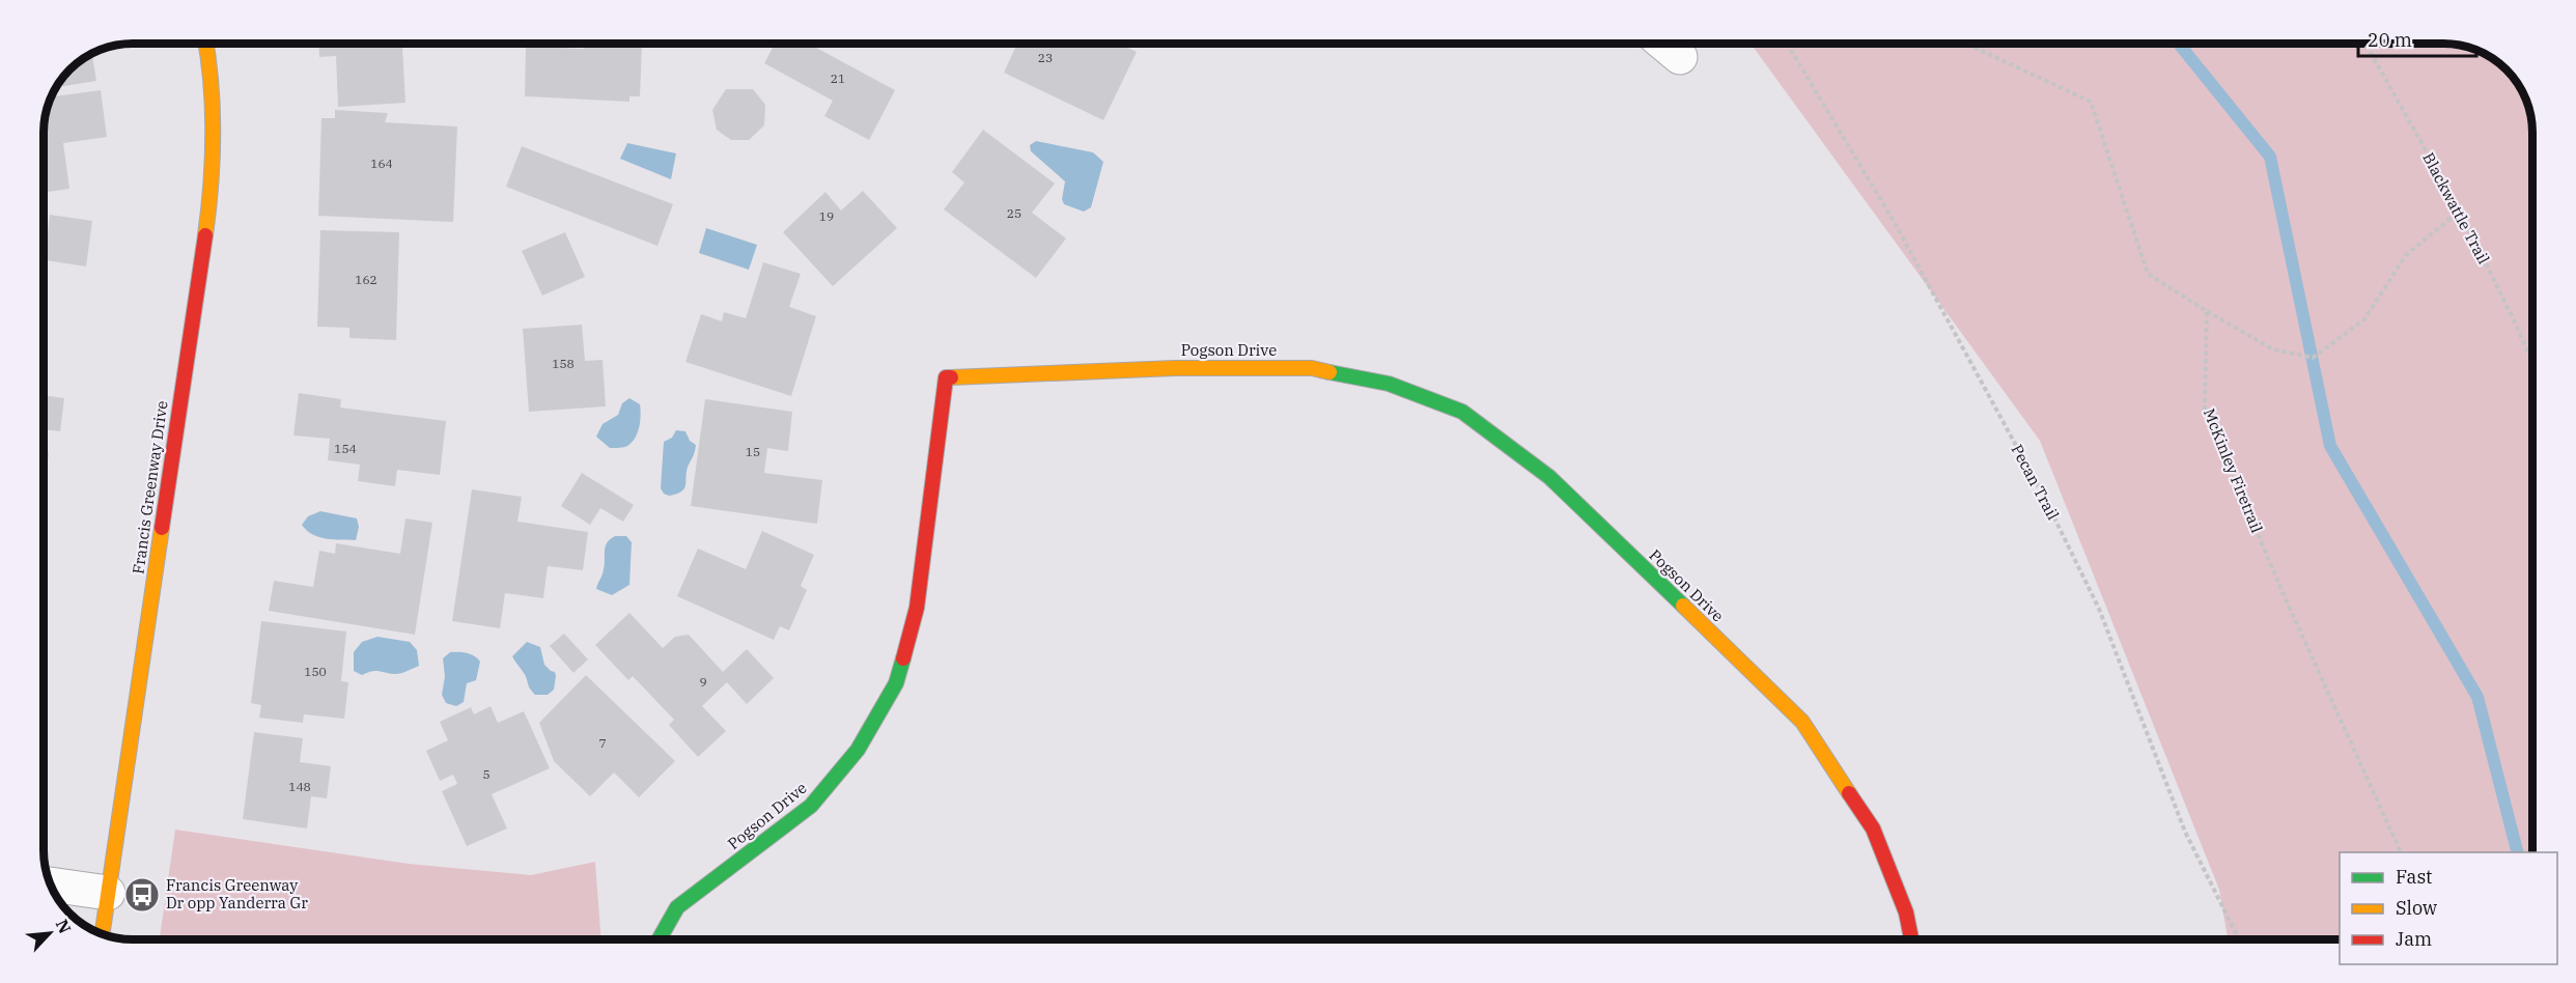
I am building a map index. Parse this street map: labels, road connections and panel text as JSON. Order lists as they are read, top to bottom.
{
  "streets": {
    "street": ["Pogson Drive", "Francis Greenway Drive"],
    "path": ["Blackwattle Trail", "McKinley Firetrail", "Pecan Trail"]
  },
  "places": {
    "bus stop": ["Francis Greenway Dr opp Yanderra Gr"]
  },
  "house_numbers": [
    "23",
    "21",
    "164",
    "25",
    "19",
    "162",
    "158",
    "154",
    "15",
    "150",
    "9",
    "7",
    "5",
    "148"
  ],
  "legend": ["Fast", "Slow", "Jam"],
  "scale_bar": "20 m",
  "north": "top right"
}
